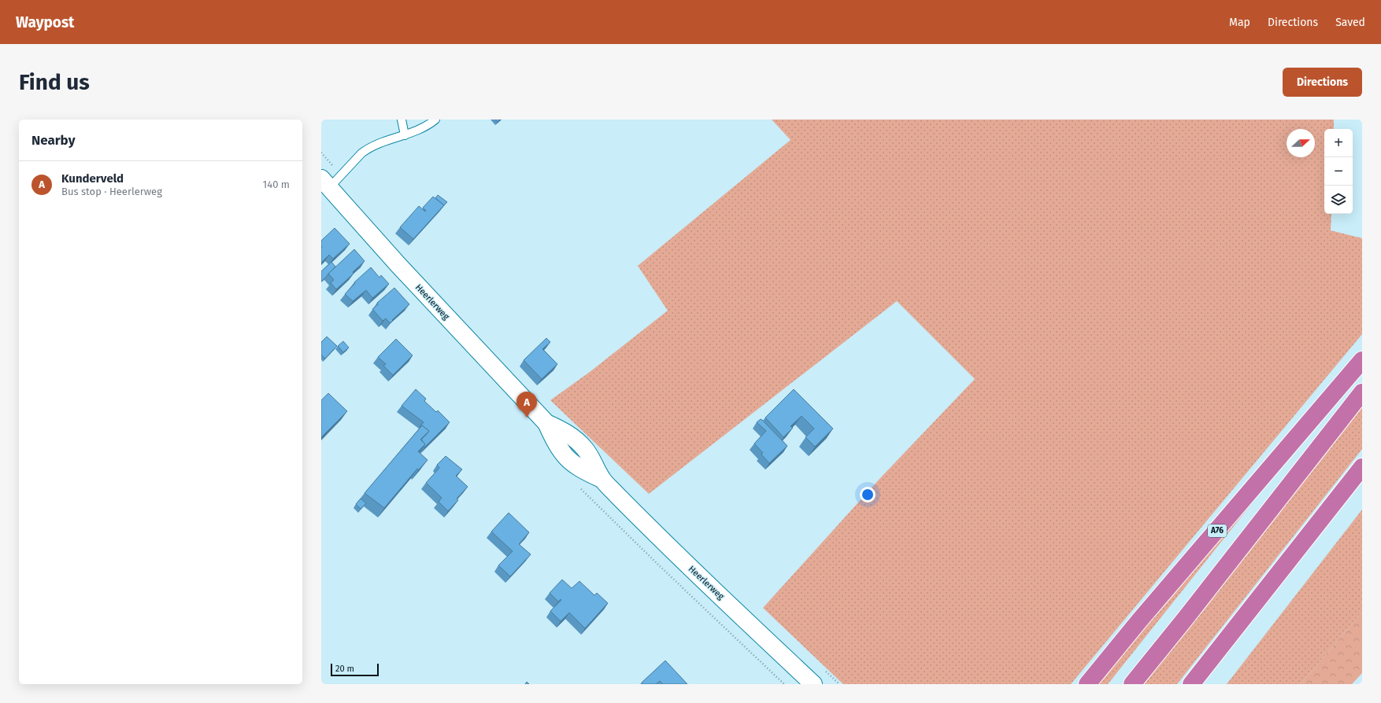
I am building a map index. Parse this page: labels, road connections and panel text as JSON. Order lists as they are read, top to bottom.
{
  "streets": {
    "highway": ["A76"],
    "street": ["Heerlerweg"]
  },
  "scale_bar": "20 m",
  "north": "right",
  "page": {
    "header": "Waypost",
    "nav": ["Map", "Directions", "Saved"],
    "buttons": "Directions",
    "title": "Find us",
    "heading": "Nearby",
    "map_buttons": ["+", "−"],
    "list": [
      {
        "mark": "A",
        "name": "Kunderveld",
        "note": "Bus stop · Heerlerweg",
        "value": "140 m"
      }
    ],
    "pins": "A",
    "scale": "20 m"
  }
}
